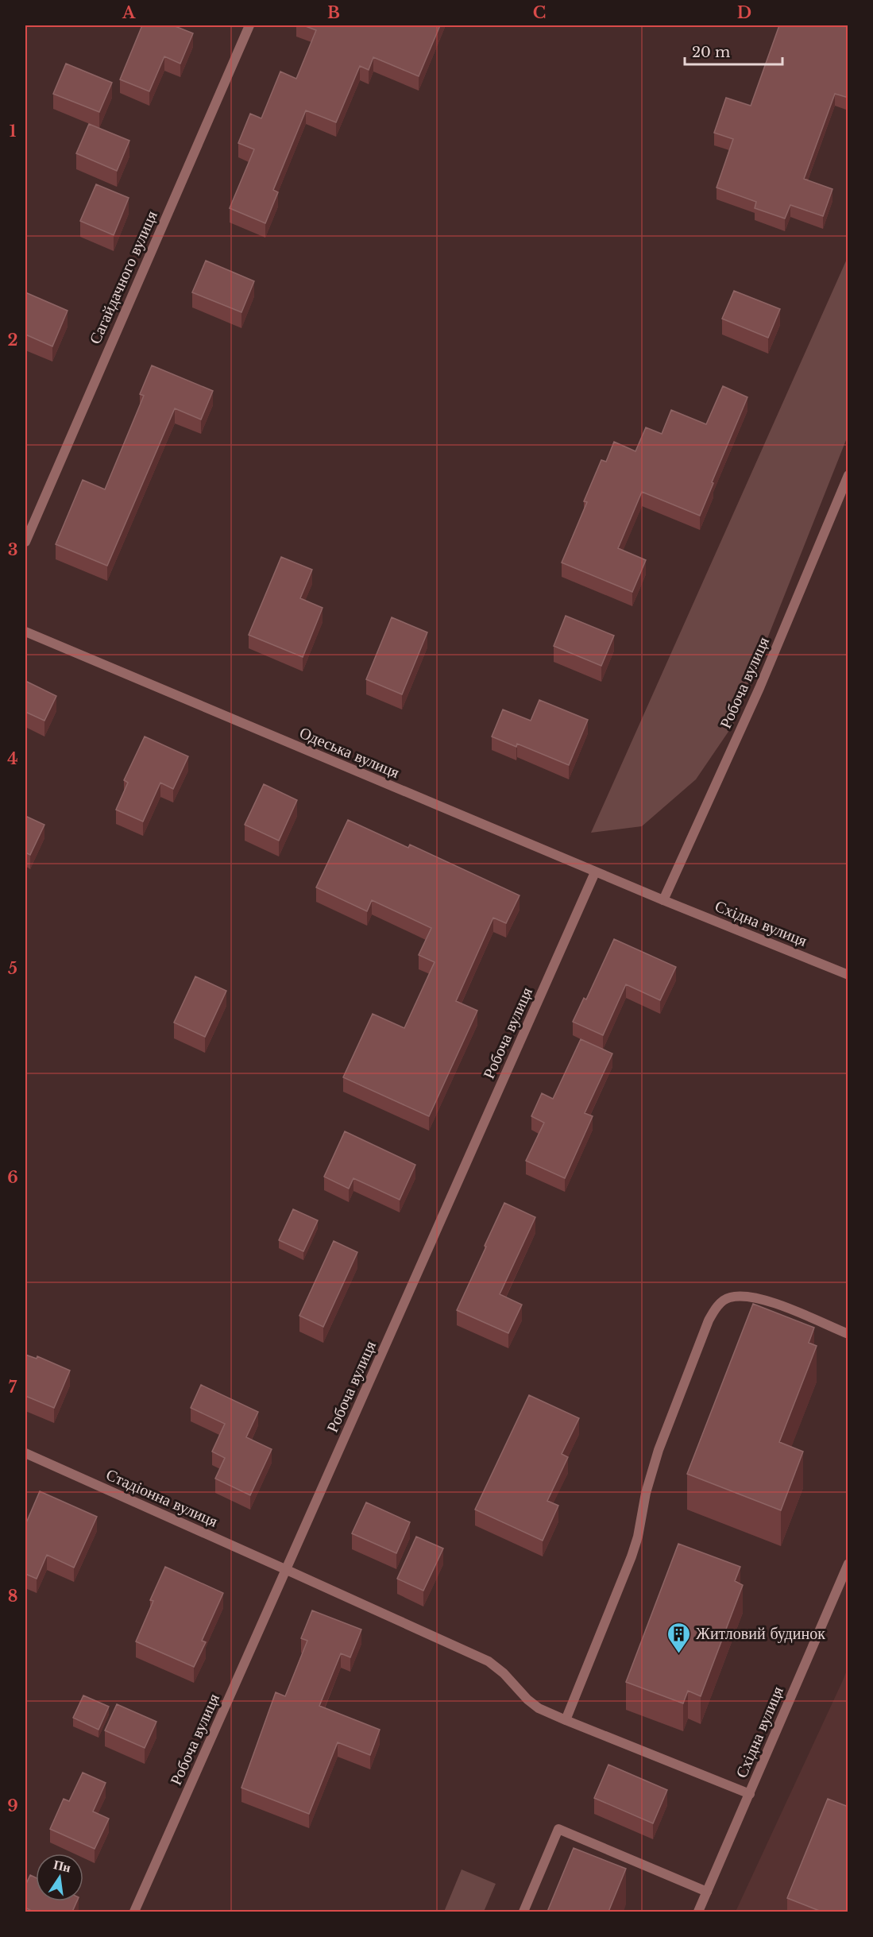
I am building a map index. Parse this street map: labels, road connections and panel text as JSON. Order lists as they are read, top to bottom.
{
  "streets": {
    "street": [
      "Сагайдачного вулиця",
      "Робоча вулиця",
      "Одеська вулиця",
      "Східна вулиця",
      "Стадіонна вулиця"
    ]
  },
  "crossings": [
    ["Робоча вулиця", "Одеська вулиця"],
    ["Робоча вулиця", "Східна вулиця"],
    ["Робоча вулиця", "Стадіонна вулиця"],
    ["Одеська вулиця", "Східна вулиця"],
    ["Східна вулиця", "Стадіонна вулиця"]
  ],
  "places": {
    "building": ["Житловий будинок"]
  },
  "scale_bar": "20 m",
  "north": "top",
  "grid": {
    "columns": [
      "A",
      "B",
      "C",
      "D"
    ],
    "rows": [
      "1",
      "2",
      "3",
      "4",
      "5",
      "6",
      "7",
      "8",
      "9"
    ]
  }
}
